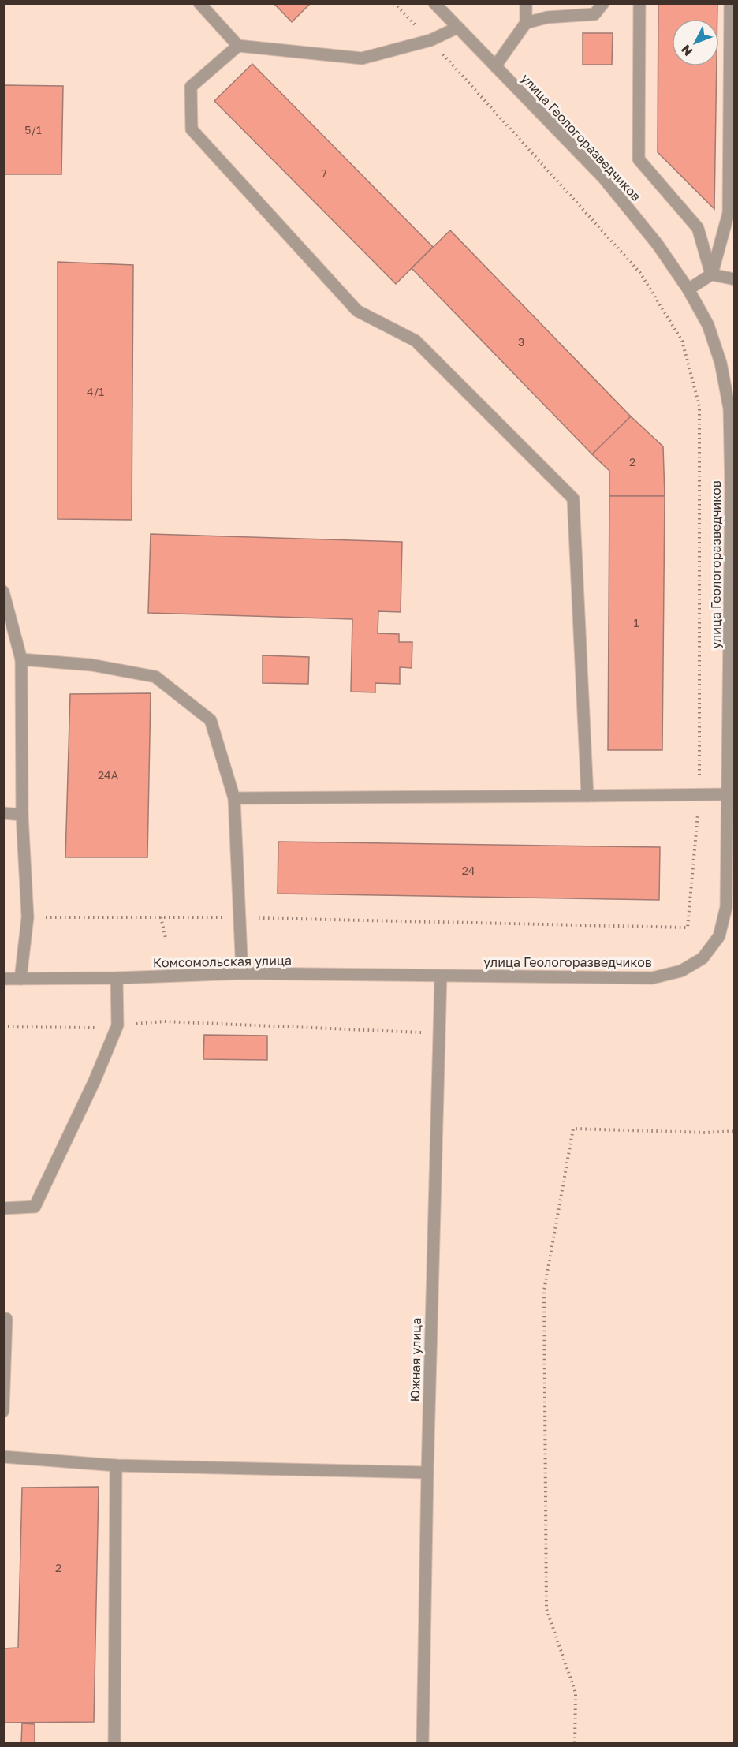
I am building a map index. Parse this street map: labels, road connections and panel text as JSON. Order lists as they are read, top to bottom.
{
  "streets": {
    "street": ["улица Геологоразведчиков", "Комсомольская улица", "Южная улица"]
  },
  "crossings": [
    ["улица Геологоразведчиков", "Комсомольская улица"],
    ["улица Геологоразведчиков", "Южная улица"],
    ["Комсомольская улица", "Южная улица"]
  ],
  "house_numbers": [
    "5/1",
    "7",
    "3",
    "4/1",
    "2",
    "1",
    "24А",
    "24",
    "2"
  ],
  "north": "bottom left"
}
